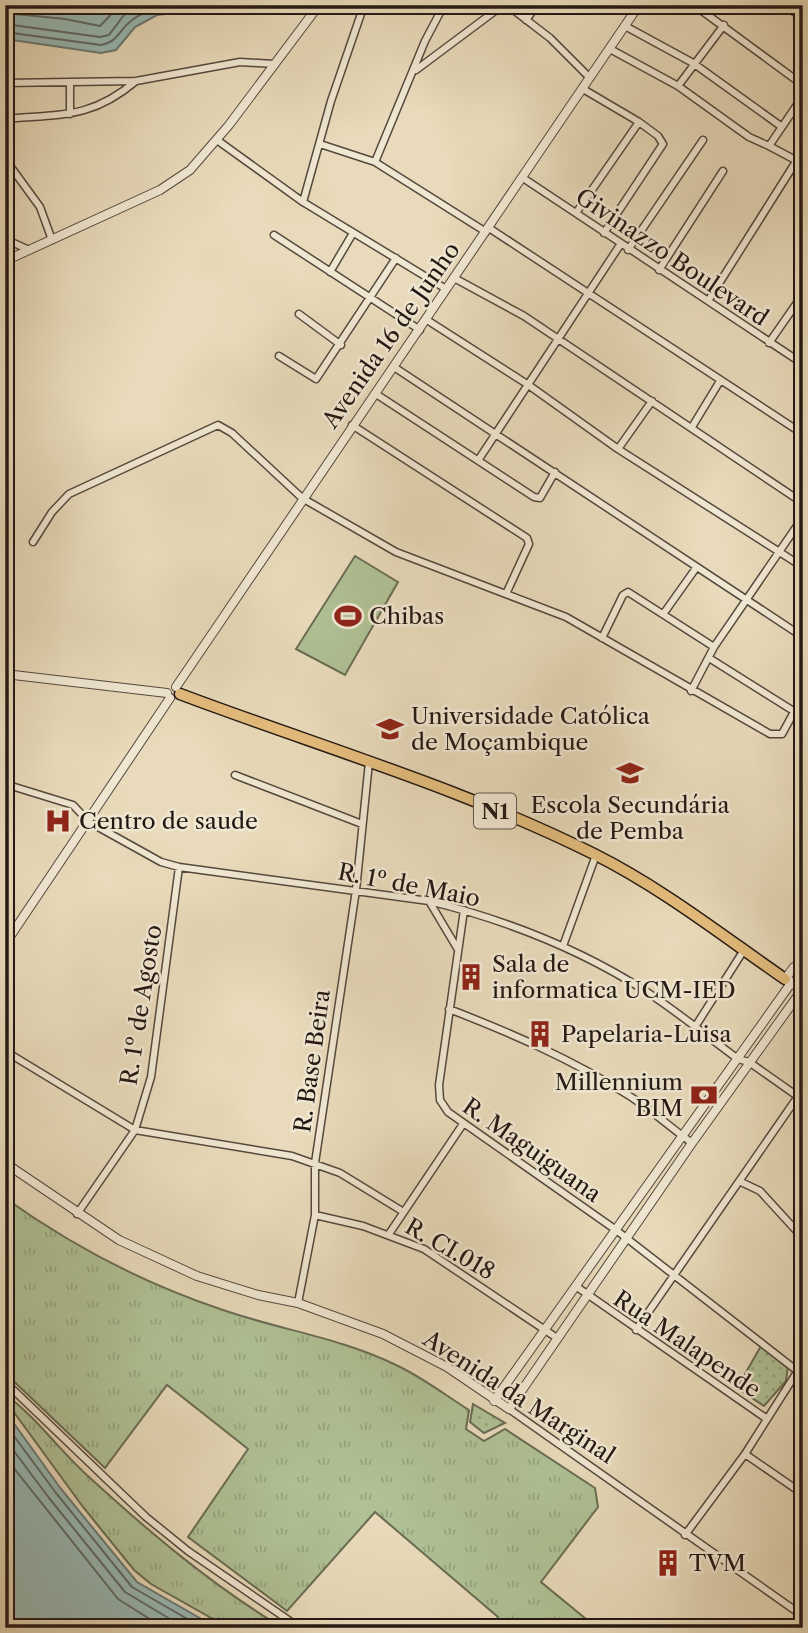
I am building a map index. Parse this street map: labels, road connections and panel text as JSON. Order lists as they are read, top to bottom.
{
  "streets": {
    "highway": ["N1"],
    "street": [
      "Givinazzo Boulevard",
      "Avenida 16 de Junho",
      "R. 1º de Maio",
      "R. 1º de Agosto",
      "R. Base Beira",
      "R. Maguiguana",
      "R. CI.018",
      "Rua Malapende",
      "Avenida da Marginal"
    ]
  },
  "crossings": [
    ["Givinazzo Boulevard", "Avenida 16 de Junho"],
    ["Avenida 16 de Junho", "N1"],
    ["Avenida 16 de Junho", "R. 1º de Maio"],
    ["N1", "R. Base Beira"],
    ["R. 1º de Maio", "R. 1º de Agosto"],
    ["R. 1º de Maio", "R. Base Beira"],
    ["R. 1º de Maio", "R. Maguiguana"],
    ["R. 1º de Agosto", "Avenida da Marginal"],
    ["R. Base Beira", "R. CI.018"],
    ["R. Base Beira", "Avenida da Marginal"]
  ],
  "places": {
    "sports": ["Chibas"],
    "school or university": ["Universidade Católica de Moçambique", "Escola Secundária de Pemba"],
    "hospital": ["Centro de saude"],
    "building": ["Sala de informatica UCM-IED", "Papelaria-Luisa", "TVM"],
    "bank": ["Millennium BIM"]
  }
}
